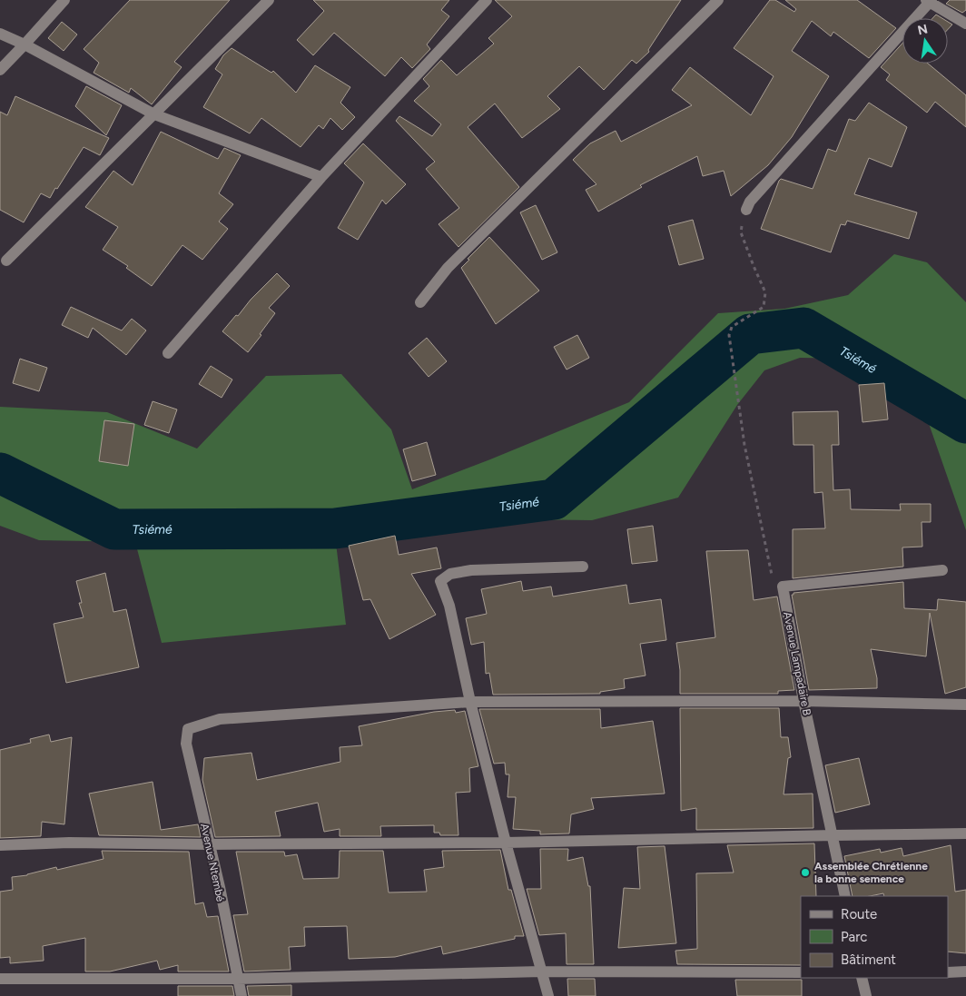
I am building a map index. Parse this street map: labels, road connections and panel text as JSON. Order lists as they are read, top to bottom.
{
  "streets": {
    "street": ["Avenue Lampadaire B", "Avenue Ntembé"]
  },
  "water": ["Tsiémé"],
  "places": ["Assemblée Chrétienne la bonne semence"],
  "legend": ["Route", "Parc", "Bâtiment"],
  "north": "top"
}
